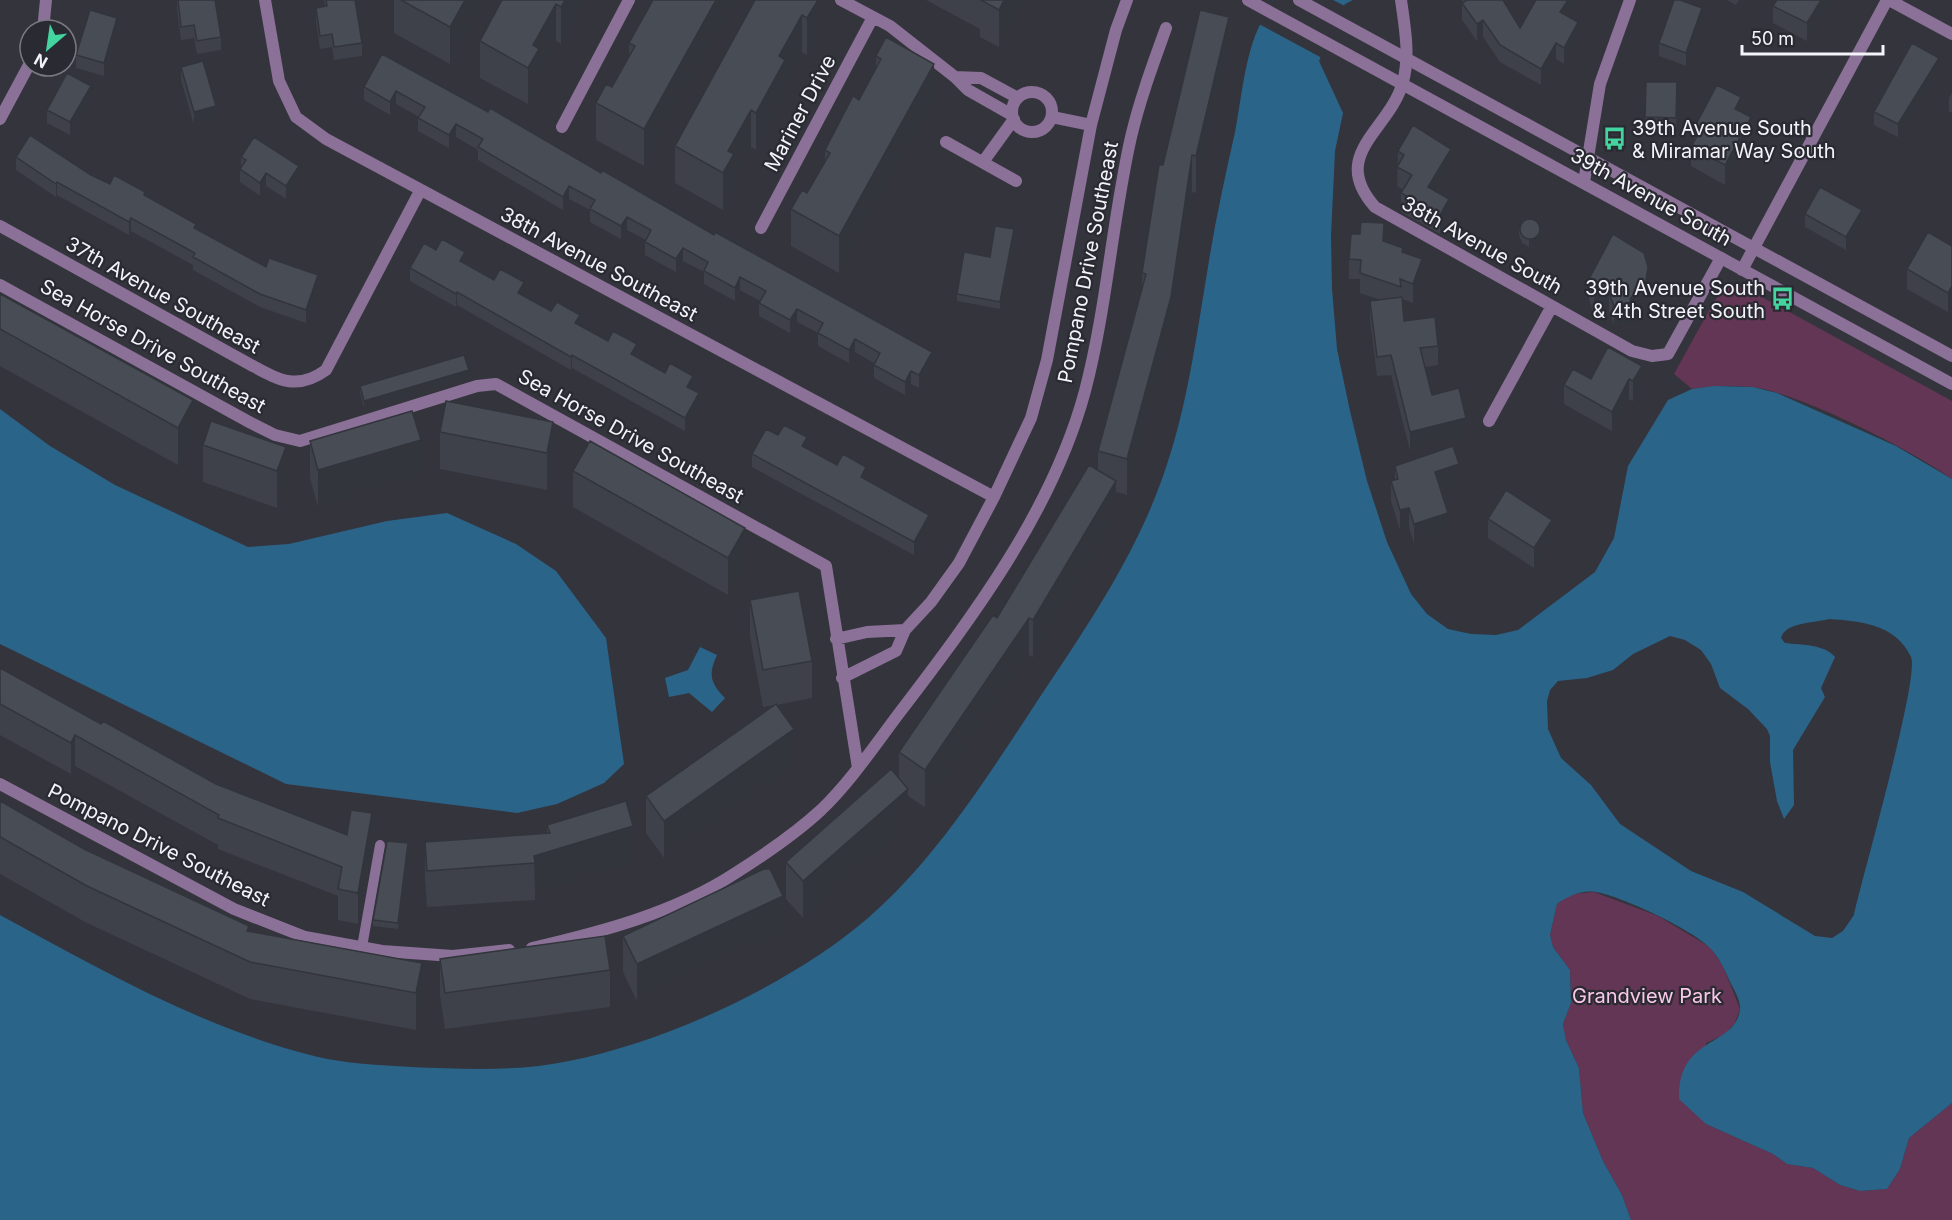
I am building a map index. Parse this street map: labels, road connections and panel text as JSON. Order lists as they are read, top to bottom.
{
  "streets": {
    "street": [
      "Mariner Drive",
      "39th Avenue South",
      "38th Avenue South",
      "Pompano Drive Southeast",
      "38th Avenue Southeast",
      "37th Avenue Southeast",
      "Sea Horse Drive Southeast"
    ]
  },
  "crossings": [
    ["39th Avenue South", "38th Avenue South"],
    ["Pompano Drive Southeast", "38th Avenue Southeast"],
    ["Pompano Drive Southeast", "Sea Horse Drive Southeast"],
    ["38th Avenue Southeast", "37th Avenue Southeast"]
  ],
  "parks": ["Grandview Park"],
  "places": {
    "bus stop": ["39th Avenue South & Miramar Way South", "39th Avenue South & 4th Street South"]
  },
  "scale_bar": "50 m",
  "north": "bottom left"
}
